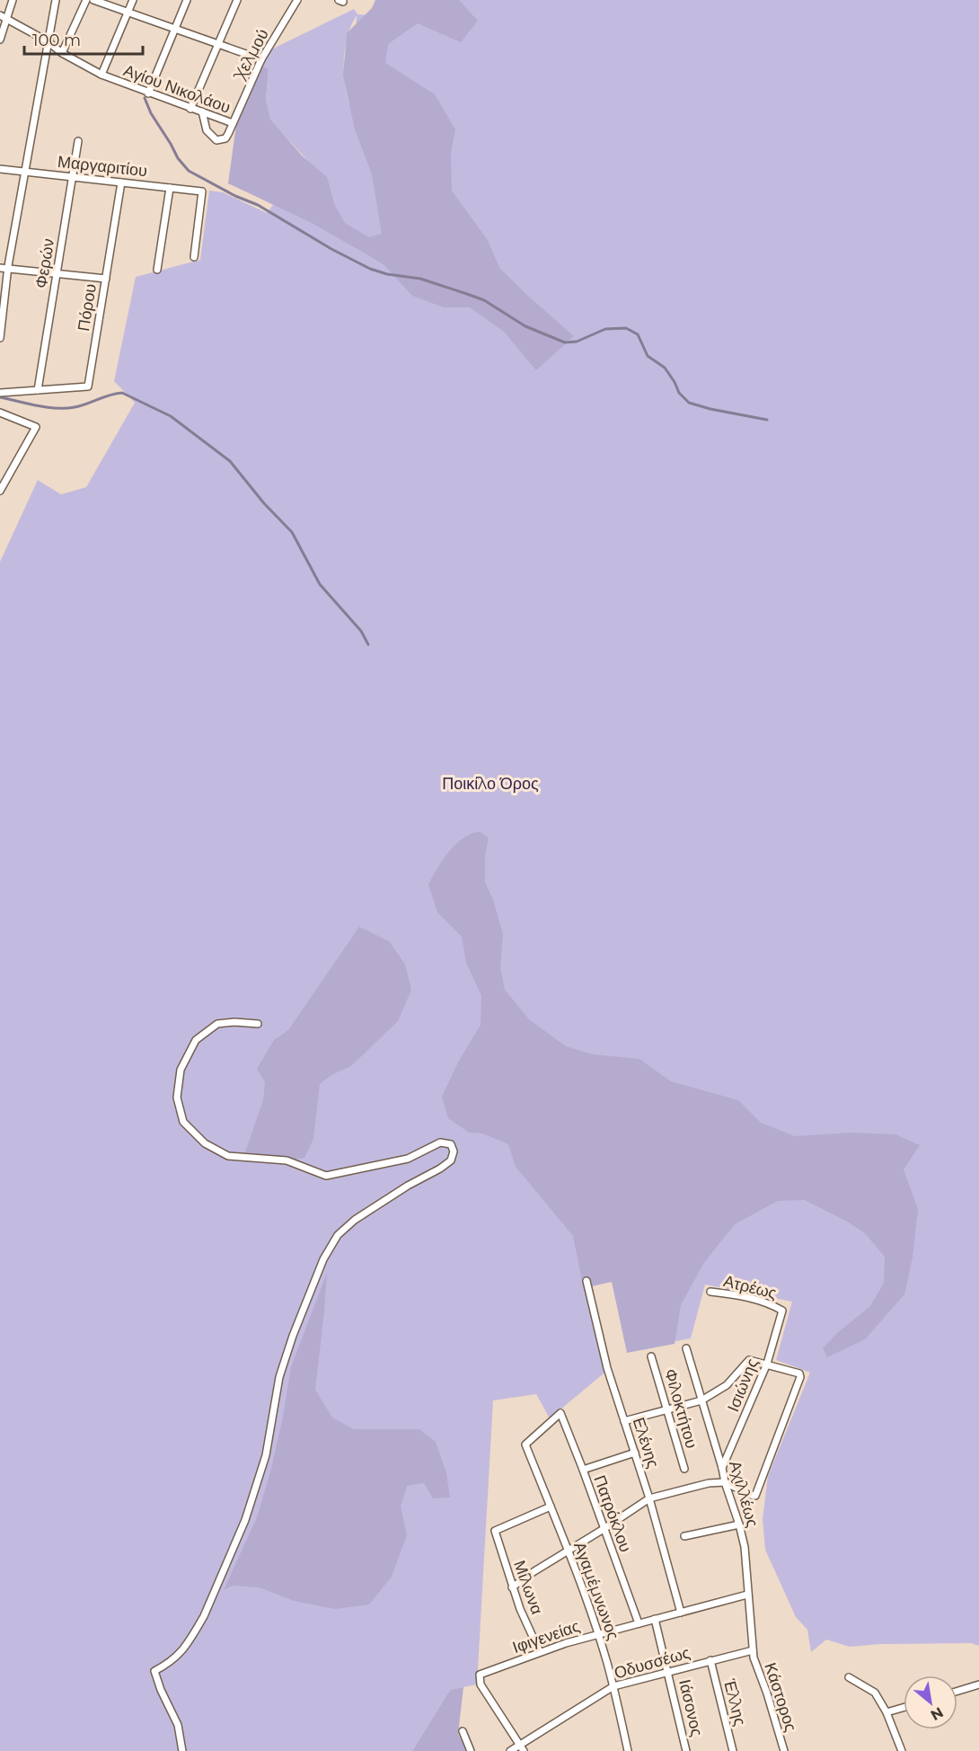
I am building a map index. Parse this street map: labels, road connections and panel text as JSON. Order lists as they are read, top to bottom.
{
  "streets": {
    "street": [
      "Χελμού",
      "Αγίου Νικολάου",
      "Μαργαριτίου",
      "Φερών",
      "Πόρου",
      "Ατρέως",
      "Ισιώνης",
      "Φιλοκτήτου",
      "Ελένης",
      "Αχιλλέως",
      "Πατρόκλου",
      "Μίλωνα",
      "Αγαμέμνωνος",
      "Ιφιγενείας",
      "Οδυσσέως",
      "Κάστορος",
      "Έλλης",
      "Ιάσονος"
    ]
  },
  "crossings": [
    ["Χελμού", "Αγίου Νικολάου"],
    ["Μαργαριτίου", "Φερών"],
    ["Μαργαριτίου", "Πόρου"],
    ["Φερών", "Πόρου"],
    ["Ατρέως", "Ισιώνης"],
    ["Ισιώνης", "Αχιλλέως"],
    ["Ελένης", "Ιφιγενείας"],
    ["Αχιλλέως", "Ιφιγενείας"],
    ["Αχιλλέως", "Οδυσσέως"],
    ["Αχιλλέως", "Κάστορος"],
    ["Πατρόκλου", "Αγαμέμνωνος"],
    ["Πατρόκλου", "Ιφιγενείας"],
    ["Μίλωνα", "Αγαμέμνωνος"],
    ["Μίλωνα", "Ιφιγενείας"],
    ["Αγαμέμνωνος", "Ιφιγενείας"],
    ["Αγαμέμνωνος", "Οδυσσέως"],
    ["Ιφιγενείας", "Οδυσσέως"],
    ["Ιφιγενείας", "Ιάσονος"],
    ["Οδυσσέως", "Κάστορος"],
    ["Οδυσσέως", "Έλλης"],
    ["Οδυσσέως", "Ιάσονος"]
  ],
  "parks": ["Ποικίλο Όρος"],
  "scale_bar": "100 m",
  "north": "bottom right"
}
